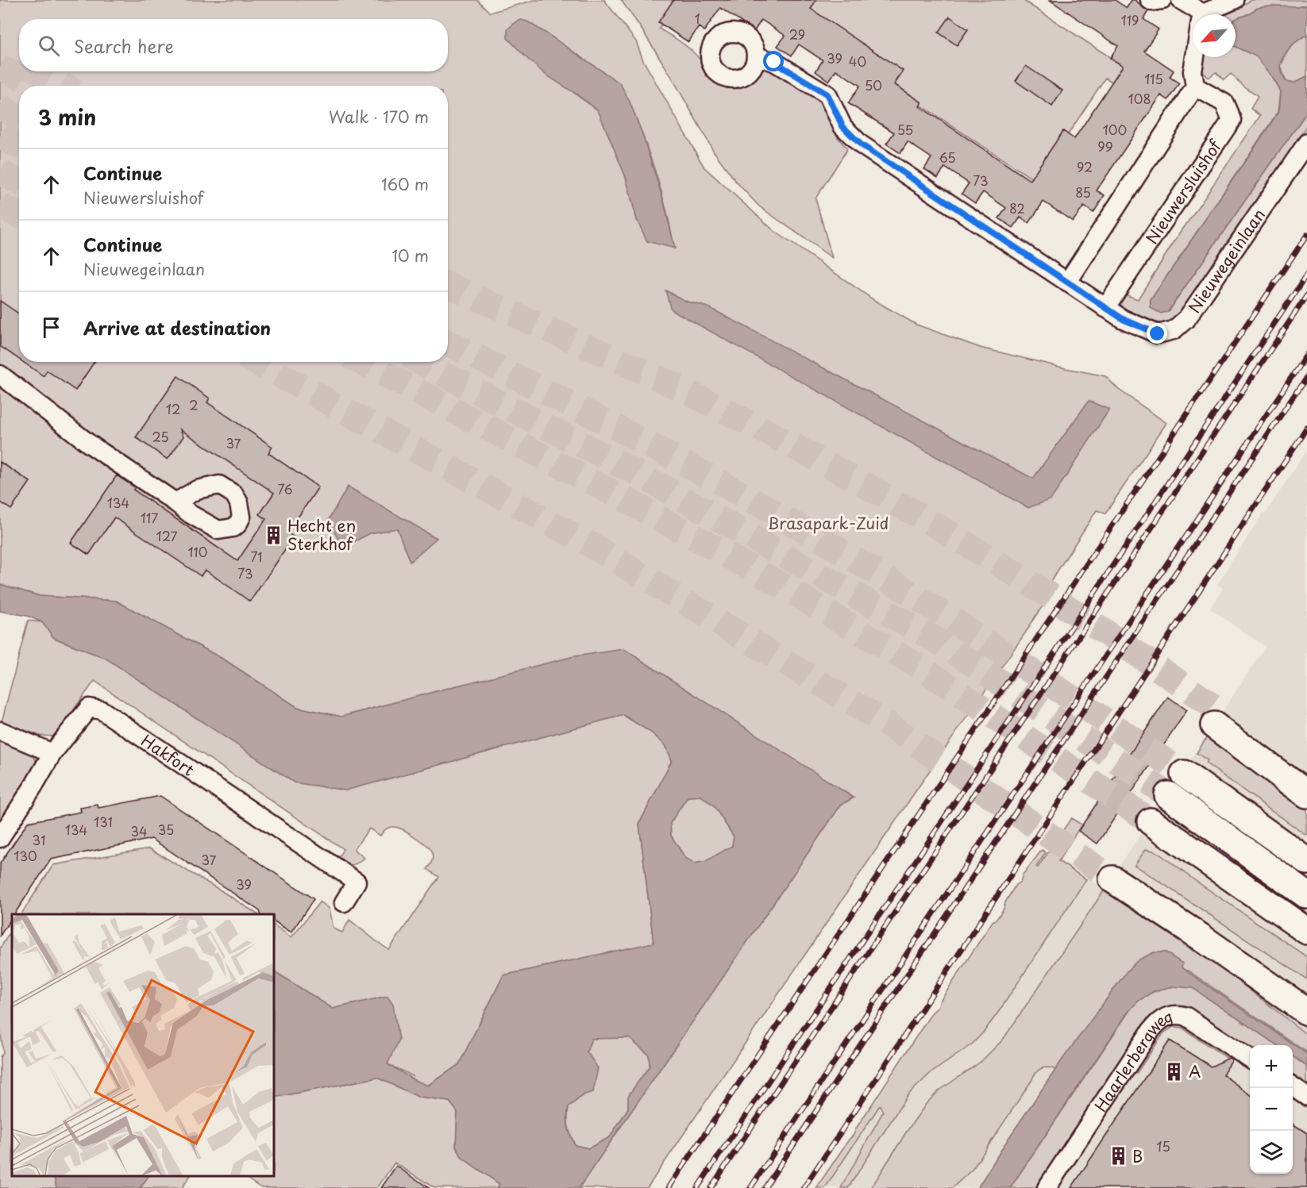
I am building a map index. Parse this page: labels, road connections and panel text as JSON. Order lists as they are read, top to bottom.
{
  "streets": {
    "street": [
      "Nieuwersluishof",
      "Nieuwegeinlaan",
      "Hakfort",
      "Haarlerbergweg"
    ]
  },
  "crossings": [
    ["Nieuwersluishof", "Nieuwegeinlaan"]
  ],
  "parks": ["Brasapark-Zuid"],
  "places": {
    "building": ["Hecht en Sterkhof", "A", "B"]
  },
  "house_numbers": [
    "1",
    "119",
    "29",
    "39",
    "40",
    "115",
    "50",
    "108",
    "55",
    "100",
    "99",
    "65",
    "92",
    "73",
    "85",
    "82",
    "2",
    "12",
    "25",
    "37",
    "76",
    "134",
    "117",
    "127",
    "110",
    "71",
    "73",
    "131",
    "134",
    "35",
    "34",
    "31",
    "130",
    "37",
    "39",
    "15"
  ],
  "north": "bottom left",
  "page": {
    "search": "Search here",
    "heading": ["3 min", "Walk · 170 m"],
    "list": [
      ["Continue", "Nieuwersluishof", "160 m"],
      ["Continue", "Nieuwegeinlaan", "10 m"],
      "Arrive at destination"
    ],
    "map_buttons": ["+", "−"]
  }
}
